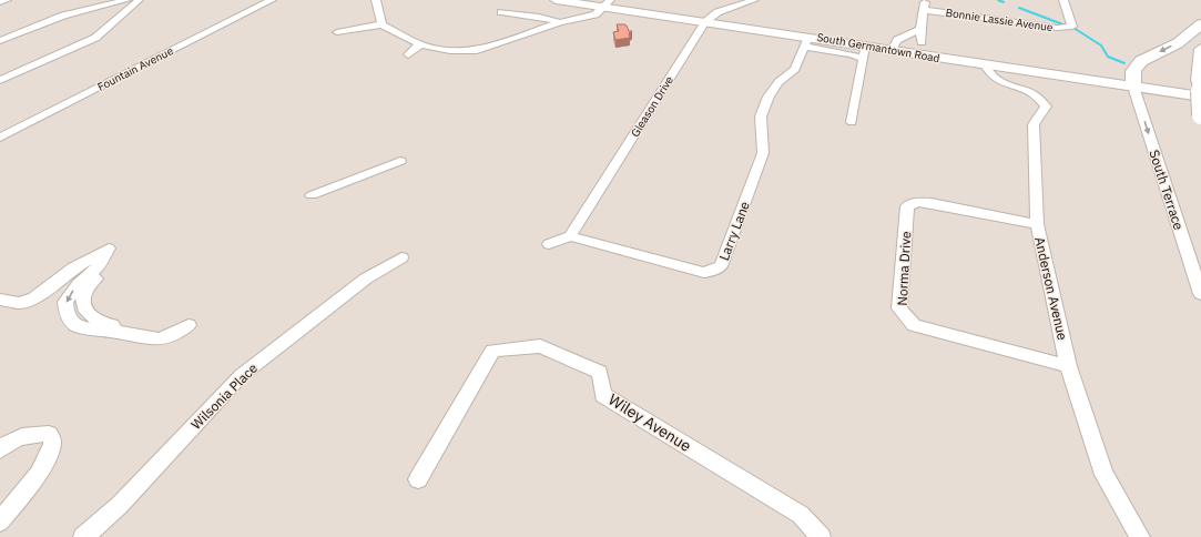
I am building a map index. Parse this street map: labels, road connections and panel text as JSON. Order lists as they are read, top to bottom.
{
  "streets": {
    "main road": ["South Germantown Road"],
    "street": [
      "Bonnie Lassie Avenue",
      "Fountain Avenue",
      "Gleason Drive",
      "South Terrace",
      "Larry Lane",
      "Norma Drive",
      "Anderson Avenue",
      "Wilsonia Place",
      "Wiley Avenue"
    ]
  },
  "crossings": [
    ["South Germantown Road", "Gleason Drive"],
    ["South Germantown Road", "South Terrace"],
    ["South Germantown Road", "Larry Lane"],
    ["South Germantown Road", "Anderson Avenue"],
    ["Gleason Drive", "Larry Lane"],
    ["Norma Drive", "Anderson Avenue"]
  ],
  "one_way": ["South Terrace"]
}
